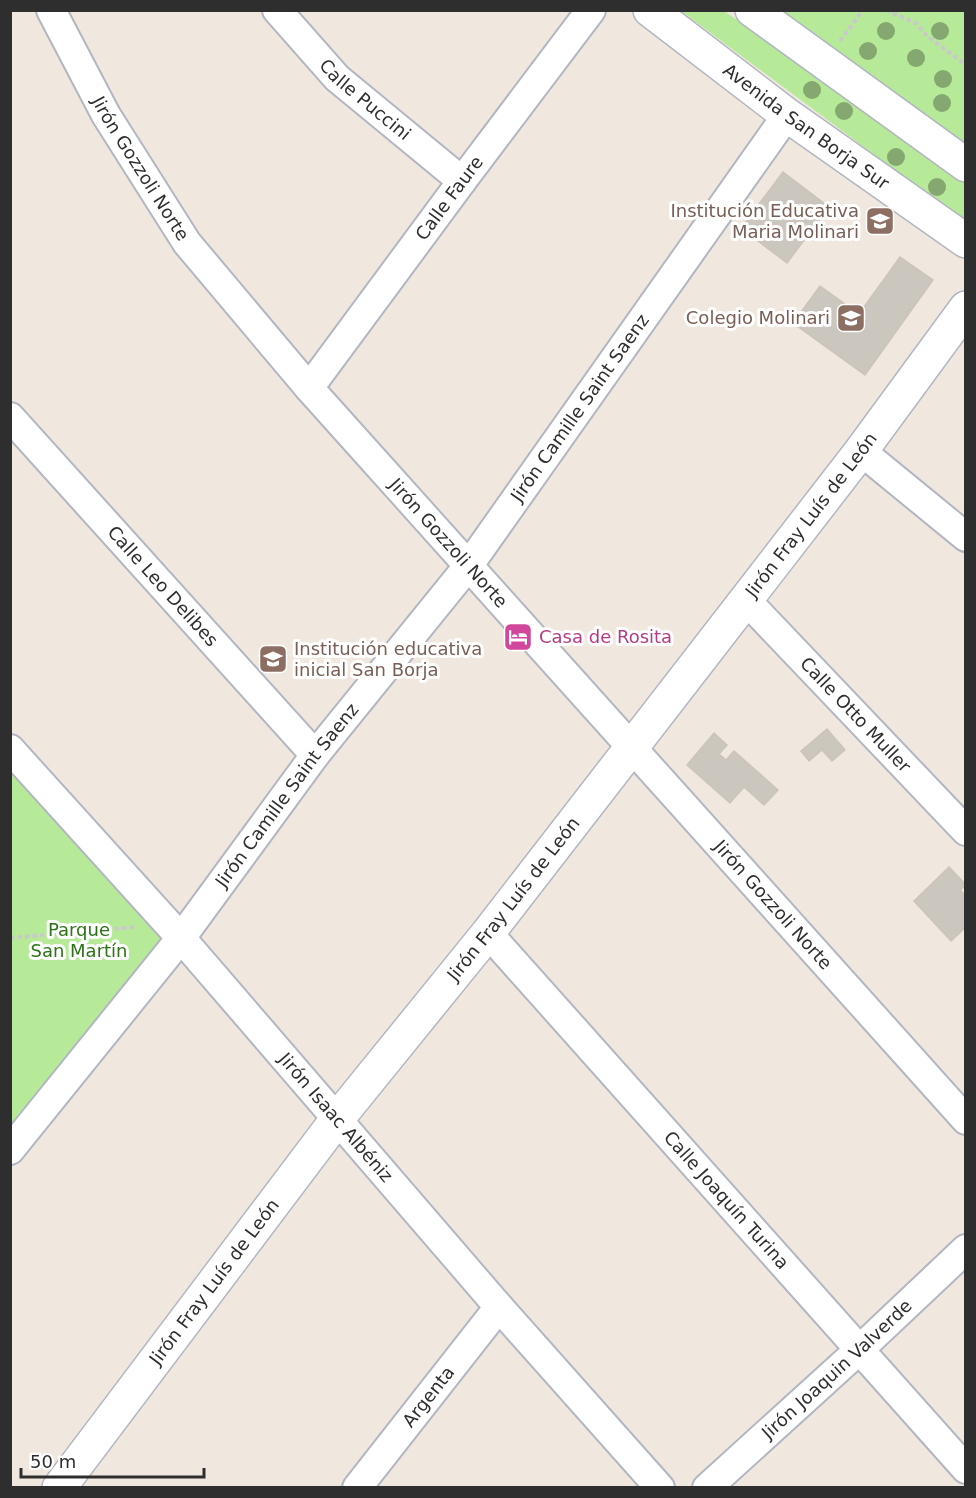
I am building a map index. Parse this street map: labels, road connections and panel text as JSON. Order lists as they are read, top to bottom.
{
  "streets": {
    "street": [
      "Calle Puccini",
      "Avenida San Borja Sur",
      "Jirón Gozzoli Norte",
      "Calle Faure",
      "Jirón Camille Saint Saenz",
      "Jirón Fray Luís de León",
      "Calle Leo Delibes",
      "Calle Otto Muller",
      "Jirón Isaac Albéniz",
      "Calle Joaquín Turina",
      "Jirón Joaquin Valverde",
      "Argenta"
    ]
  },
  "crossings": [
    ["Calle Puccini", "Calle Faure"],
    ["Avenida San Borja Sur", "Jirón Camille Saint Saenz"],
    ["Jirón Gozzoli Norte", "Calle Faure"],
    ["Jirón Gozzoli Norte", "Jirón Camille Saint Saenz"],
    ["Jirón Gozzoli Norte", "Jirón Fray Luís de León"],
    ["Jirón Camille Saint Saenz", "Calle Leo Delibes"],
    ["Jirón Camille Saint Saenz", "Jirón Isaac Albéniz"],
    ["Jirón Fray Luís de León", "Calle Otto Muller"],
    ["Jirón Fray Luís de León", "Jirón Isaac Albéniz"],
    ["Jirón Fray Luís de León", "Calle Joaquín Turina"],
    ["Jirón Isaac Albéniz", "Argenta"],
    ["Calle Joaquín Turina", "Jirón Joaquin Valverde"]
  ],
  "parks": ["Parque San Martín"],
  "places": {
    "school or university": ["Institución Educativa Maria Molinari", "Colegio Molinari", "Institución educativa inicial San Borja"],
    "hotel": ["Casa de Rosita"]
  },
  "scale_bar": "50 m"
}
